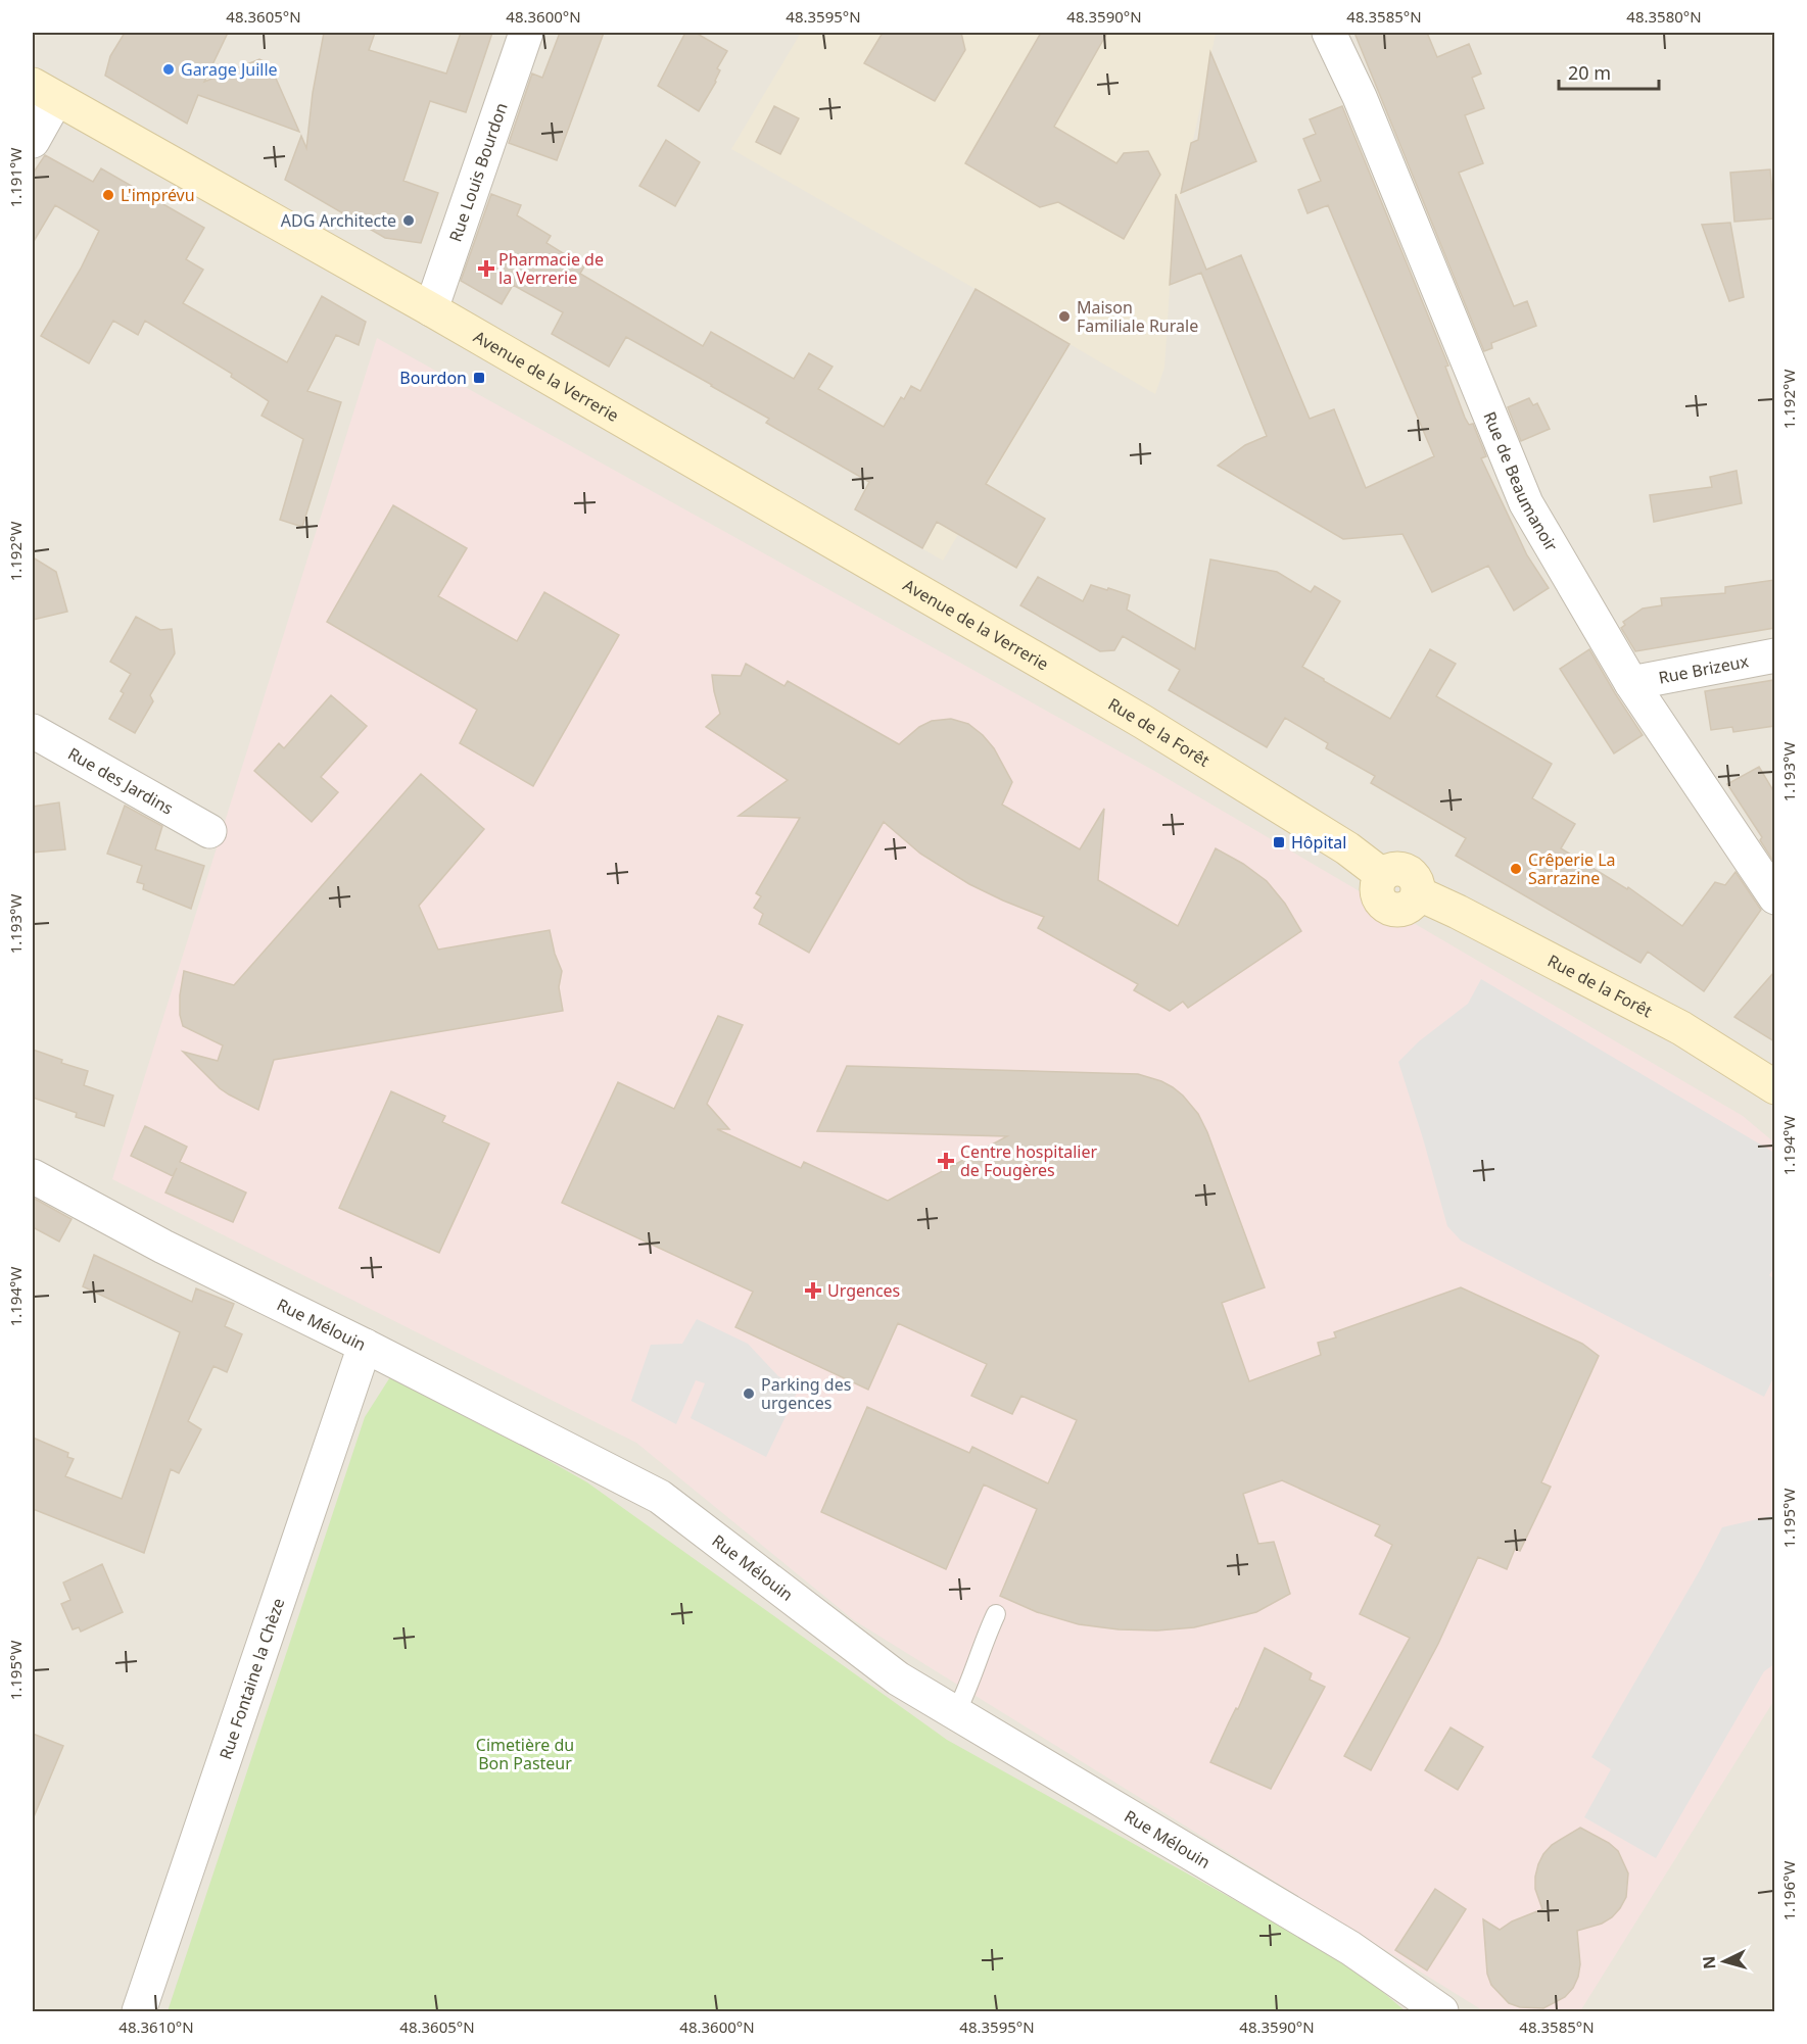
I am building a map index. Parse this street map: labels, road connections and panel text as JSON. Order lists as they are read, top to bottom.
{
  "streets": {
    "main road": ["Avenue de la Verrerie", "Rue de la Forêt"],
    "street": [
      "Rue Louis Bourdon",
      "Rue de Beaumanoir",
      "Rue Brizeux",
      "Rue des Jardins",
      "Rue Mélouin",
      "Rue Fontaine la Chèze"
    ]
  },
  "crossings": [
    ["Rue Louis Bourdon", "Avenue de la Verrerie"],
    ["Avenue de la Verrerie", "Rue de la Forêt"],
    ["Rue de Beaumanoir", "Rue Brizeux"],
    ["Rue Mélouin", "Rue Fontaine la Chèze"]
  ],
  "parks": ["Cimetière du Bon Pasteur"],
  "places": {
    "other": [
      "Garage Juille",
      "L'imprévu",
      "ADG Architecte",
      "Maison Familiale Rurale",
      "Crêperie La Sarrazine",
      "Parking des urgences"
    ],
    "health": ["Pharmacie de la Verrerie", "Centre hospitalier de Fougères", "Urgences"],
    "transit": ["Bourdon", "Hôpital"]
  },
  "scale_bar": "20 m",
  "north": "left",
  "coordinates": [
    "48.3605°N",
    "48.3600°N",
    "48.3595°N",
    "48.3590°N",
    "48.3585°N",
    "48.3580°N",
    "1.191°W",
    "1.192°W",
    "1.193°W",
    "1.194°W",
    "1.195°W",
    "1.196°W",
    "48.3610°N"
  ]
}
